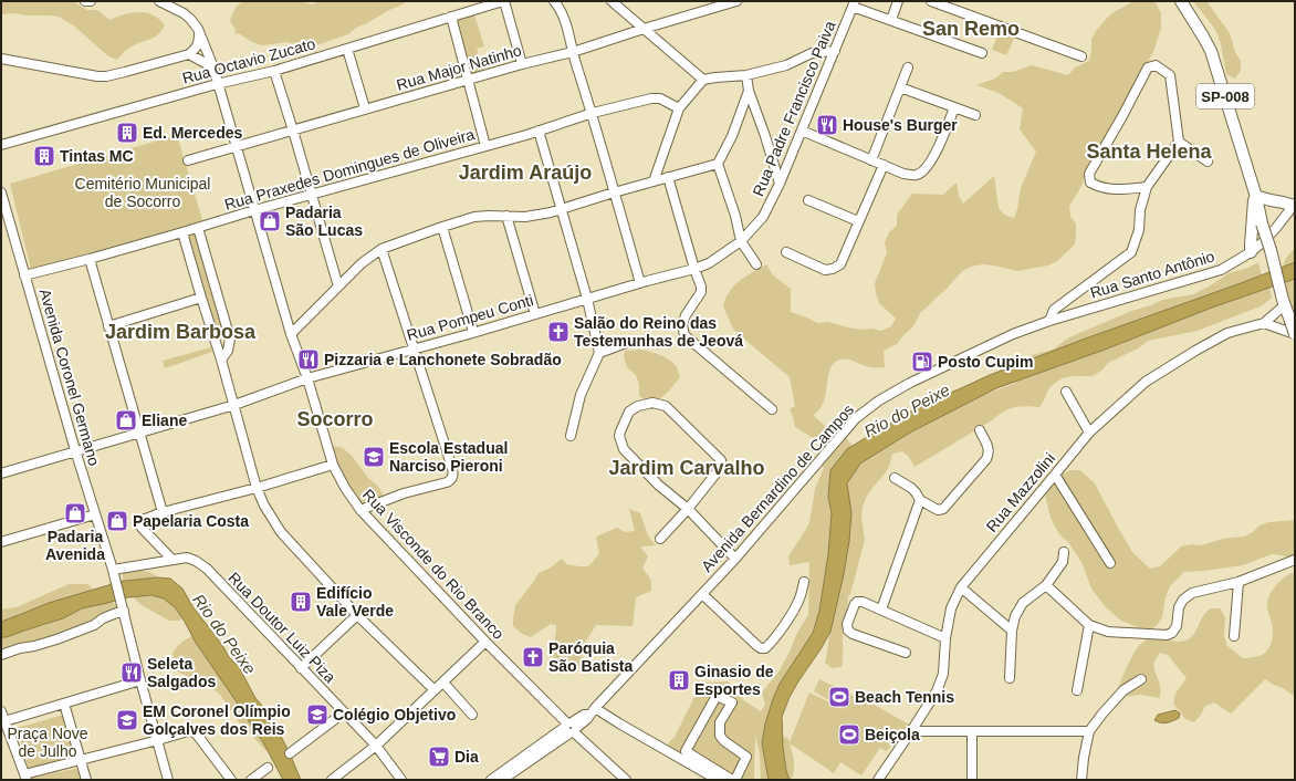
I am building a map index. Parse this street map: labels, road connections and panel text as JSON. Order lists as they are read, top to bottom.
{
  "streets": {
    "main road": ["SP-008"],
    "street": [
      "Rua Octavio Zucato",
      "Rua Major Natinho",
      "Rua Padre Francisco Paiva",
      "Rua Praxedes Domingues de Oliveira",
      "Rua Santo Antônio",
      "Rua Pompeu Conti",
      "Avenida Coronel Germano",
      "Avenida Bernardino de Campos",
      "Rua Mazzolini",
      "Rua Visconde do Rio Branco",
      "Rua Doutor Luiz Piza"
    ]
  },
  "crossings": [
    ["Rua Octavio Zucato", "Rua Visconde do Rio Branco"],
    ["Rua Major Natinho", "Rua Visconde do Rio Branco"],
    ["SP-008", "Rua Mazzolini"],
    ["Rua Padre Francisco Paiva", "Rua Pompeu Conti"],
    ["Rua Praxedes Domingues de Oliveira", "Avenida Coronel Germano"],
    ["Rua Praxedes Domingues de Oliveira", "Rua Visconde do Rio Branco"],
    ["Rua Santo Antônio", "Avenida Bernardino de Campos"],
    ["Rua Pompeu Conti", "Avenida Coronel Germano"],
    ["Rua Pompeu Conti", "Rua Visconde do Rio Branco"],
    ["Avenida Coronel Germano", "Rua Doutor Luiz Piza"],
    ["Avenida Bernardino de Campos", "Rua Visconde do Rio Branco"]
  ],
  "districts": [
    "San Remo",
    "Santa Helena",
    "Jardim Araújo",
    "Jardim Barbosa",
    "Socorro",
    "Jardim Carvalho"
  ],
  "water": ["Rio do Peixe"],
  "parks": ["Cemitério Municipal de Socorro", "Praça Nove de Julho"],
  "places": {
    "restaurant": ["House's Burger", "Pizzaria e Lanchonete Sobradão", "Seleta Salgados"],
    "building": [
      "Ed. Mercedes",
      "Tintas MC",
      "Edifício Vale Verde",
      "Ginasio de Esportes"
    ],
    "shop": [
      "Padaria São Lucas",
      "Eliane",
      "Padaria Avenida",
      "Papelaria Costa"
    ],
    "church": ["Salão do Reino das Testemunhas de Jeová", "Paróquia São Batista"],
    "fuel station": ["Posto Cupim"],
    "school or university": ["Escola Estadual Narciso Pieroni", "Colégio Objetivo", "EM Coronel Olímpio Golçalves dos Reis"],
    "sports": ["Beach Tennis", "Beiçola"],
    "supermarket": ["Dia"]
  }
}
